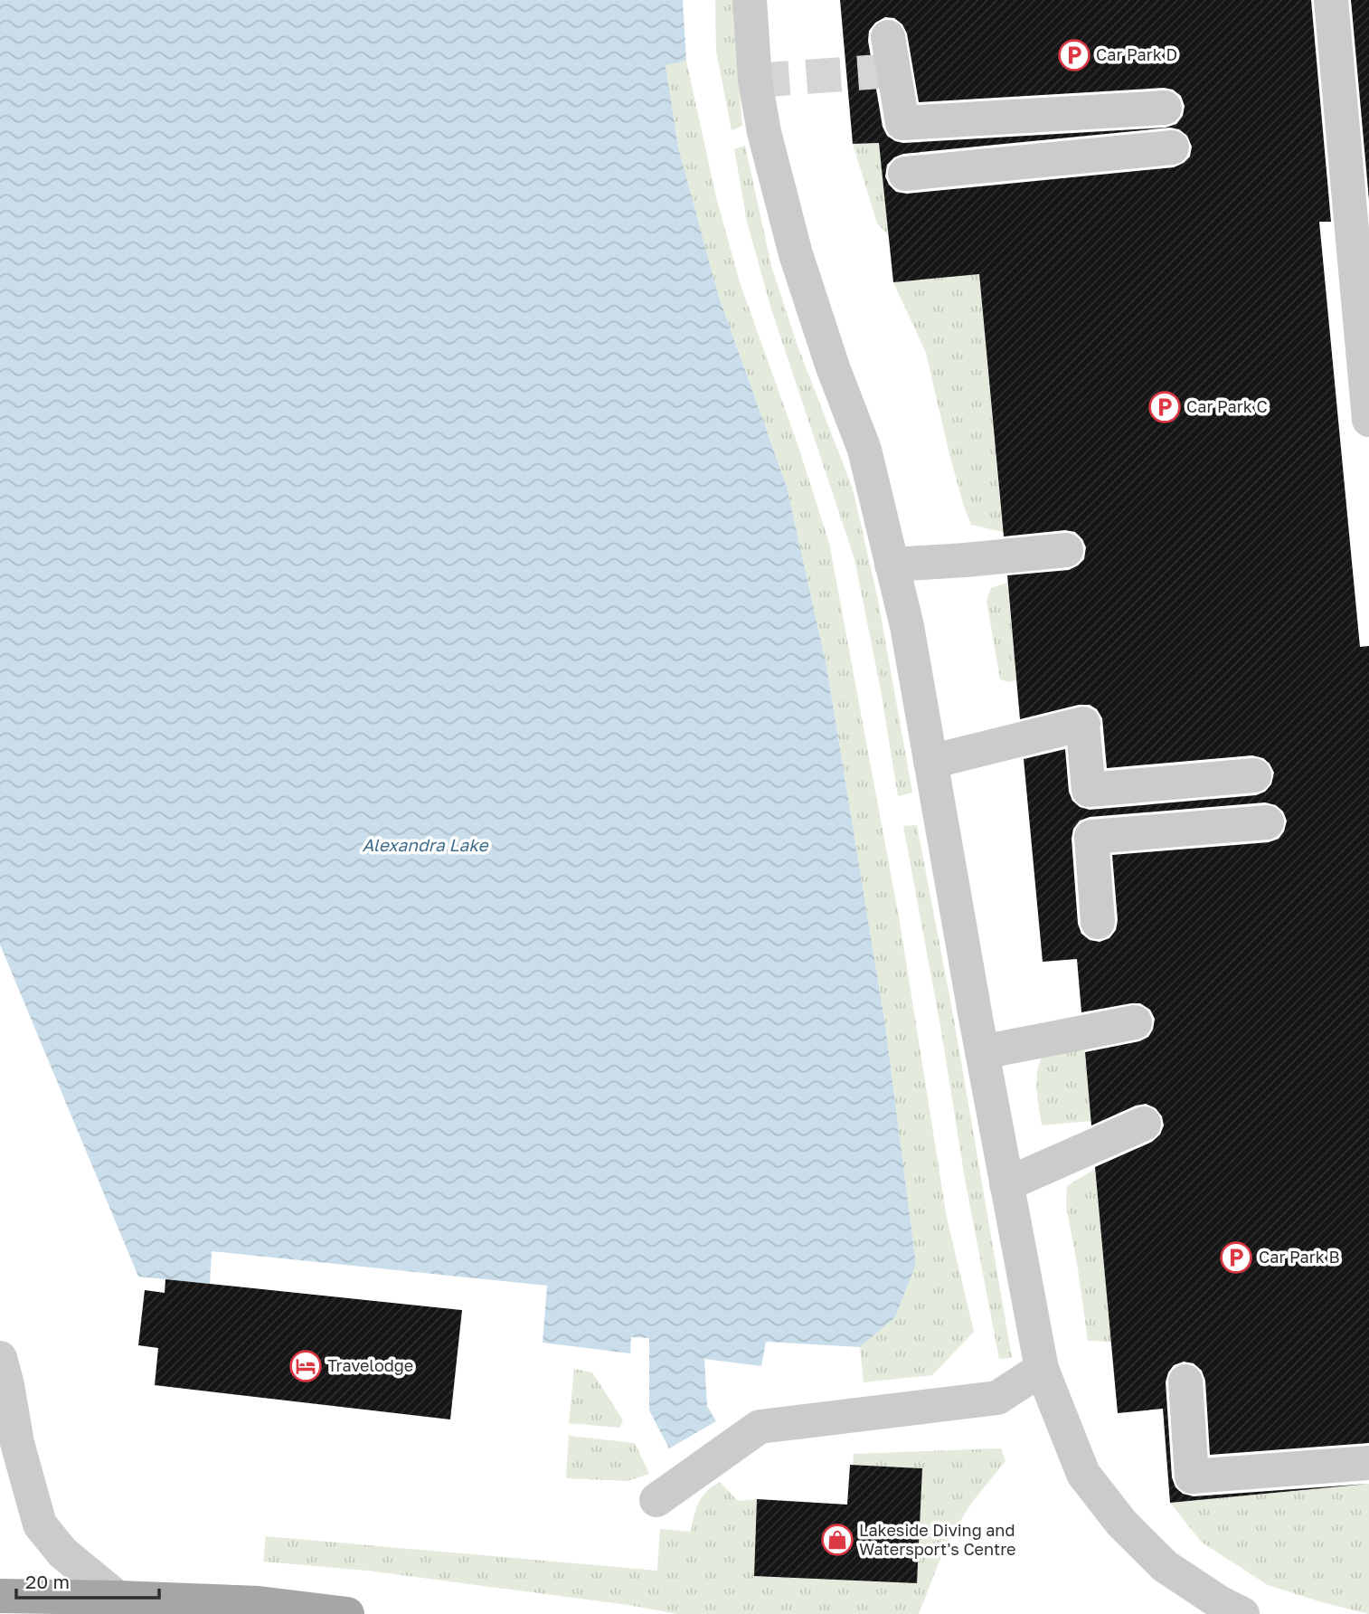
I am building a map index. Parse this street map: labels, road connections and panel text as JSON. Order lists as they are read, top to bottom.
{
  "water": ["Alexandra Lake"],
  "places": {
    "parking": ["Car Park D", "Car Park C", "Car Park B"],
    "hotel": ["Travelodge"],
    "shop": ["Lakeside Diving and Watersport's Centre"]
  },
  "scale_bar": "20 m"
}
